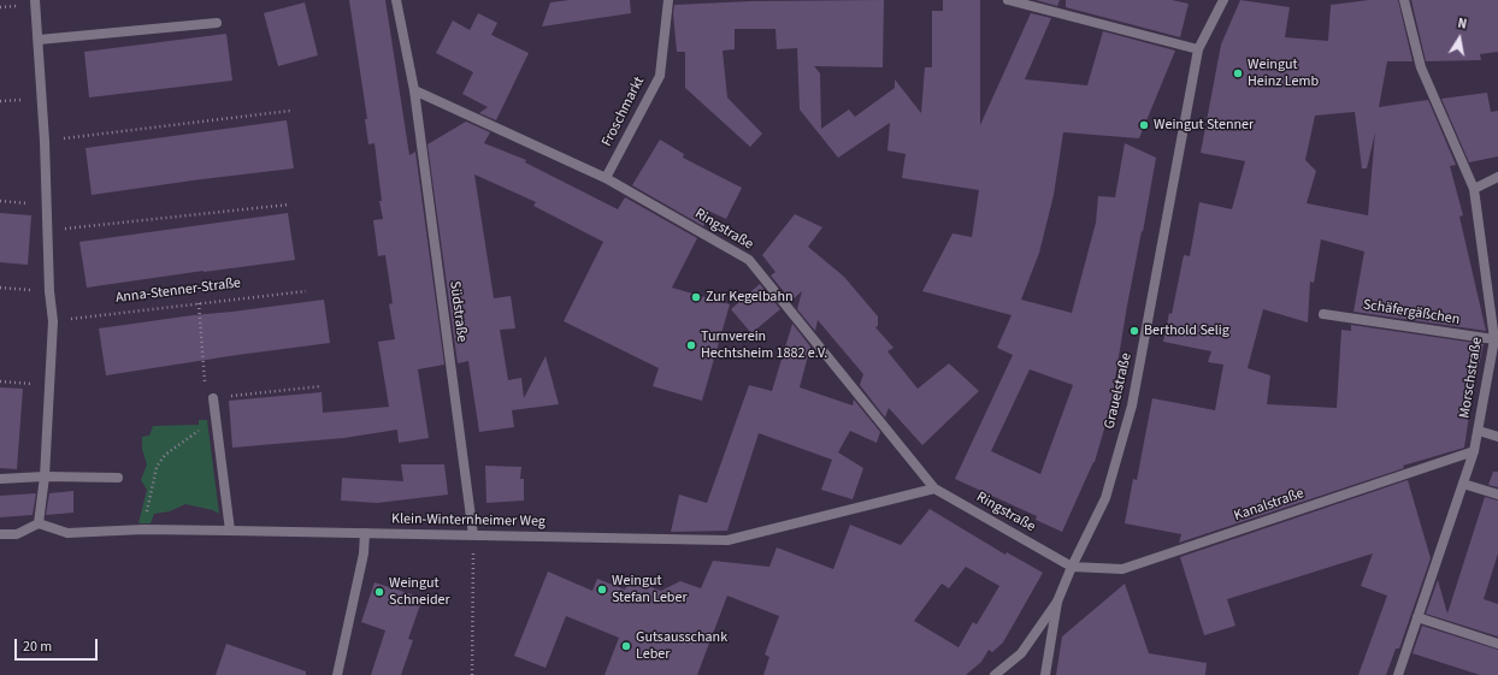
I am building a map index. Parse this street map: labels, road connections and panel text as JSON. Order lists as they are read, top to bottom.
{
  "streets": {
    "street": [
      "Froschmarkt",
      "Ringstraße",
      "Südstraße",
      "Schäfergäßchen",
      "Morschstraße",
      "Grauelstraße",
      "Kanalstraße",
      "Klein-Winternheimer Weg"
    ],
    "path": ["Anna-Stenner-Straße"]
  },
  "crossings": [
    ["Froschmarkt", "Ringstraße"],
    ["Ringstraße", "Südstraße"],
    ["Ringstraße", "Grauelstraße"],
    ["Ringstraße", "Kanalstraße"],
    ["Ringstraße", "Klein-Winternheimer Weg"],
    ["Südstraße", "Klein-Winternheimer Weg"],
    ["Schäfergäßchen", "Morschstraße"],
    ["Morschstraße", "Kanalstraße"],
    ["Grauelstraße", "Kanalstraße"]
  ],
  "places": [
    "Weingut Heinz Lemb",
    "Weingut Stenner",
    "Zur Kegelbahn",
    "Berthold Selig",
    "Turnverein Hechtsheim 1882 e.V.",
    "Weingut Stefan Leber",
    "Weingut Schneider",
    "Gutsausschank Leber"
  ],
  "scale_bar": "20 m",
  "north": "top"
}
